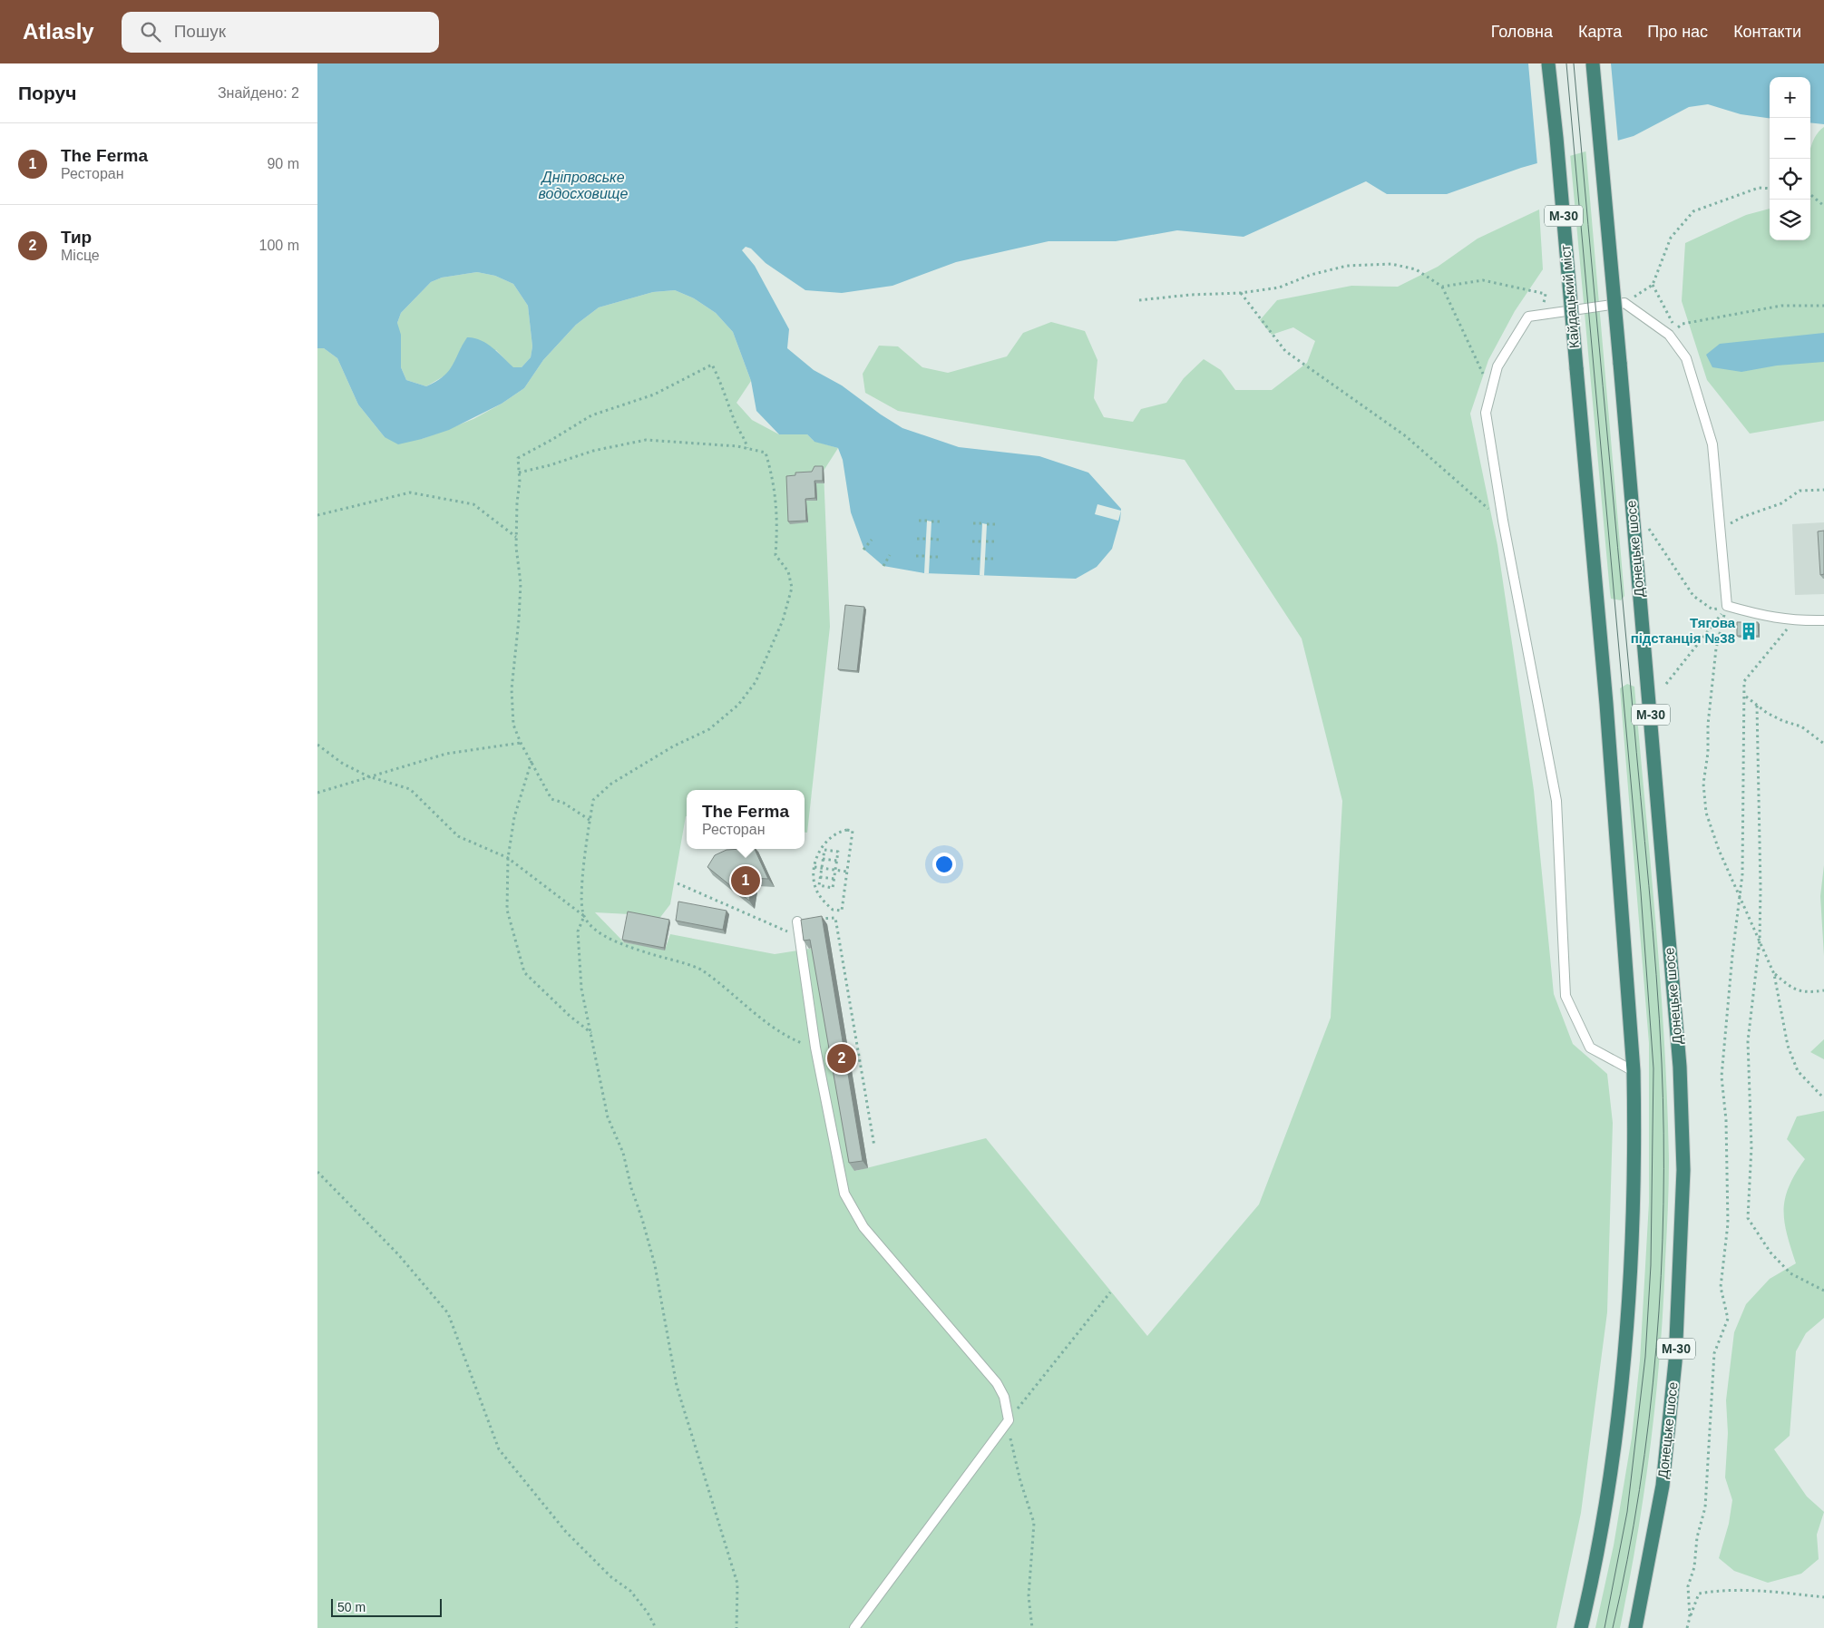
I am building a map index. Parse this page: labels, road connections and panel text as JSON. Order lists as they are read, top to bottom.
{
  "streets": {
    "highway": ["М-30", "Кайдацький міст", "Донецьке шосе"]
  },
  "crossings": [
    ["М-30", "Кайдацький міст"]
  ],
  "water": ["Дніпровське водосховище"],
  "places": {
    "building": ["Тягова пiдстанцiя №38"]
  },
  "scale_bar": "50 m",
  "page": {
    "header": "Atlasly",
    "search": "Пошук",
    "nav": [
      "Головна",
      "Карта",
      "Про нас",
      "Контакти"
    ],
    "heading": ["Поруч", "Знайдено: 2"],
    "map_buttons": ["+", "−"],
    "list": [
      {
        "mark": "1",
        "name": "The Ferma",
        "note": "Ресторан",
        "value": "90 m"
      },
      {
        "mark": "2",
        "name": "Тир",
        "note": "Місце",
        "value": "100 m"
      }
    ],
    "popup": ["The Ferma", "Ресторан"],
    "pins": ["1", "2"],
    "scale": "50 m"
  }
}
